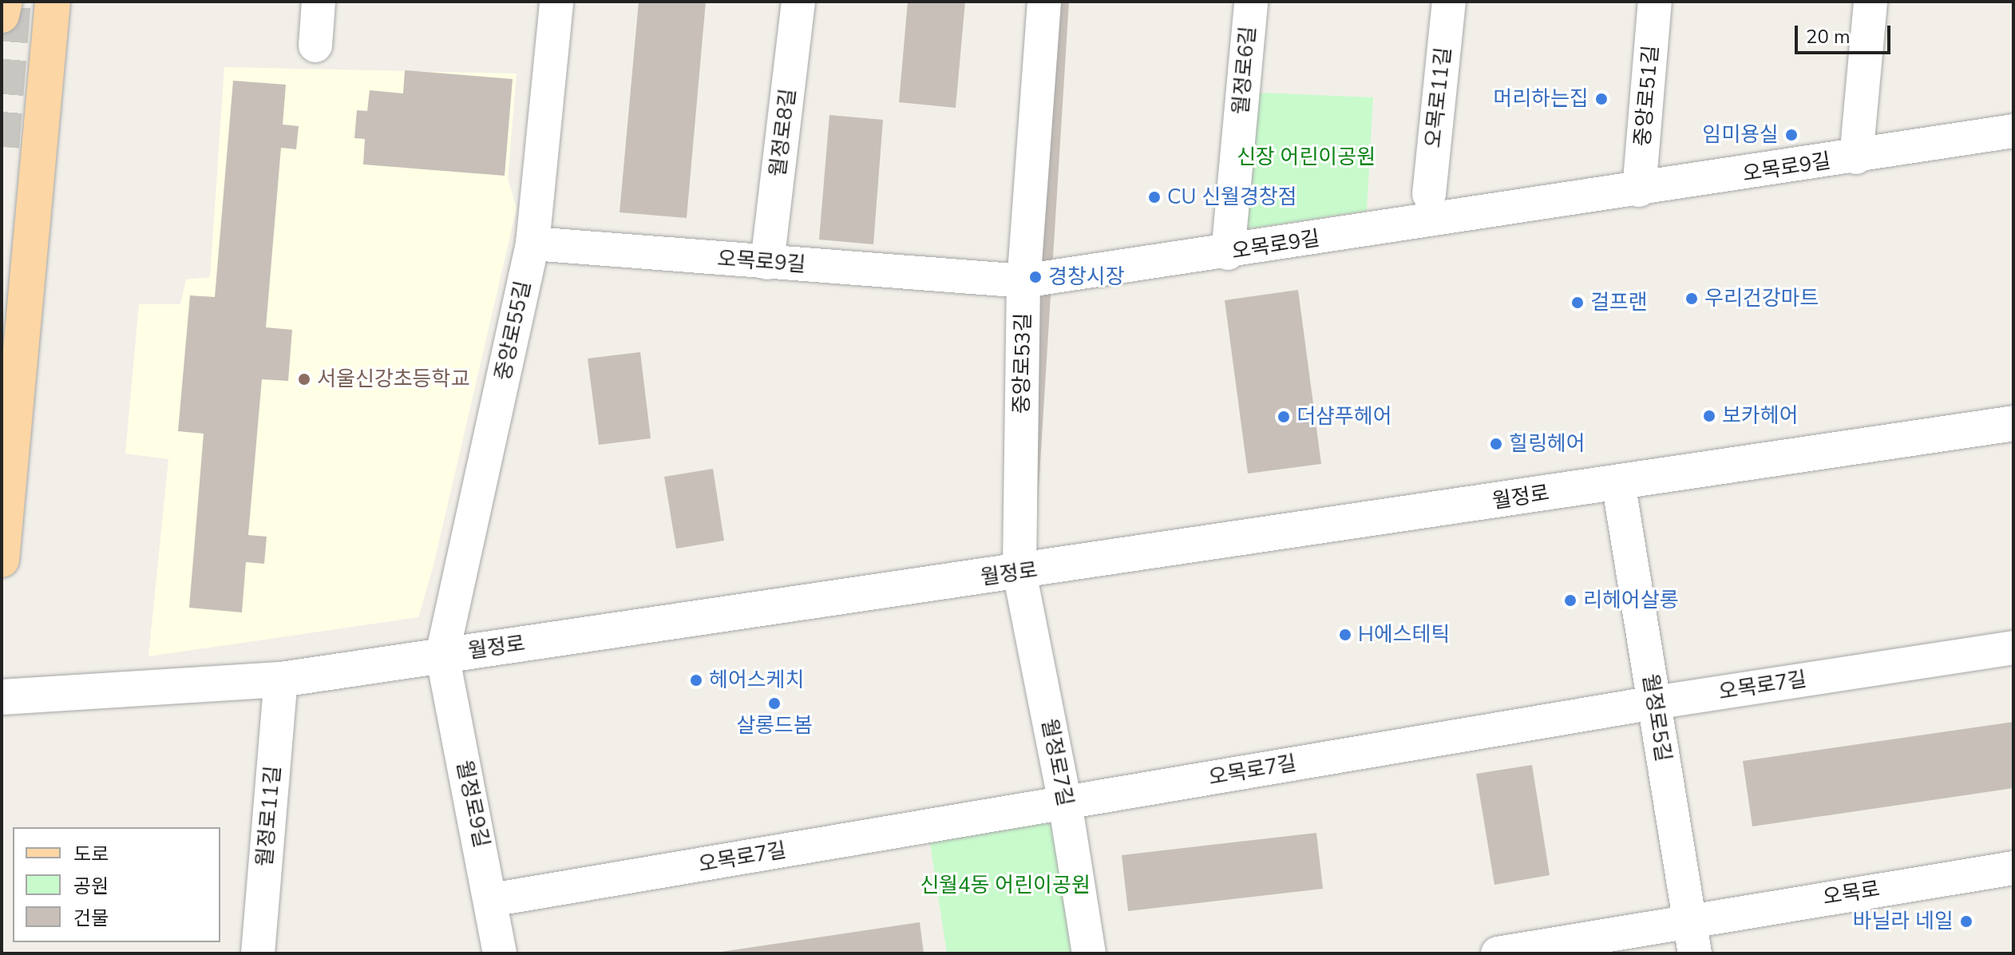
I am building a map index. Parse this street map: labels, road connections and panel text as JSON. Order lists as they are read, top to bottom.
{
  "streets": {
    "street": [
      "월정로6길",
      "중앙로51길",
      "오목로11길",
      "월정로8길",
      "오목로9길",
      "중앙로55길",
      "중앙로53길",
      "월정로",
      "오목로7길",
      "월정로5길",
      "월정로7길",
      "월정로9길",
      "월정로11길",
      "오목로"
    ]
  },
  "crossings": [
    ["월정로6길", "오목로9길"],
    ["중앙로51길", "오목로9길"],
    ["월정로8길", "오목로9길"],
    ["오목로9길", "중앙로55길"],
    ["오목로9길", "중앙로53길"],
    ["중앙로55길", "월정로"],
    ["중앙로55길", "월정로9길"],
    ["중앙로53길", "월정로"],
    ["중앙로53길", "월정로7길"],
    ["월정로", "월정로5길"],
    ["월정로", "월정로7길"],
    ["월정로", "월정로9길"],
    ["월정로", "월정로11길"],
    ["오목로7길", "월정로5길"],
    ["오목로7길", "월정로7길"],
    ["오목로7길", "월정로9길"],
    ["월정로5길", "오목로"]
  ],
  "parks": ["신장 어린이공원", "신월4동 어린이공원"],
  "places": [
    "머리하는집",
    "임미용실",
    "CU 신월경창점",
    "경창시장",
    "우리건강마트",
    "걸프랜",
    "서울신강초등학교",
    "보카헤어",
    "더샴푸헤어",
    "힐링헤어",
    "리헤어살롱",
    "H에스테틱",
    "헤어스케치",
    "살롱드봄",
    "바닐라 네일"
  ],
  "legend": ["도로", "공원", "건물"],
  "scale_bar": "20 m"
}
